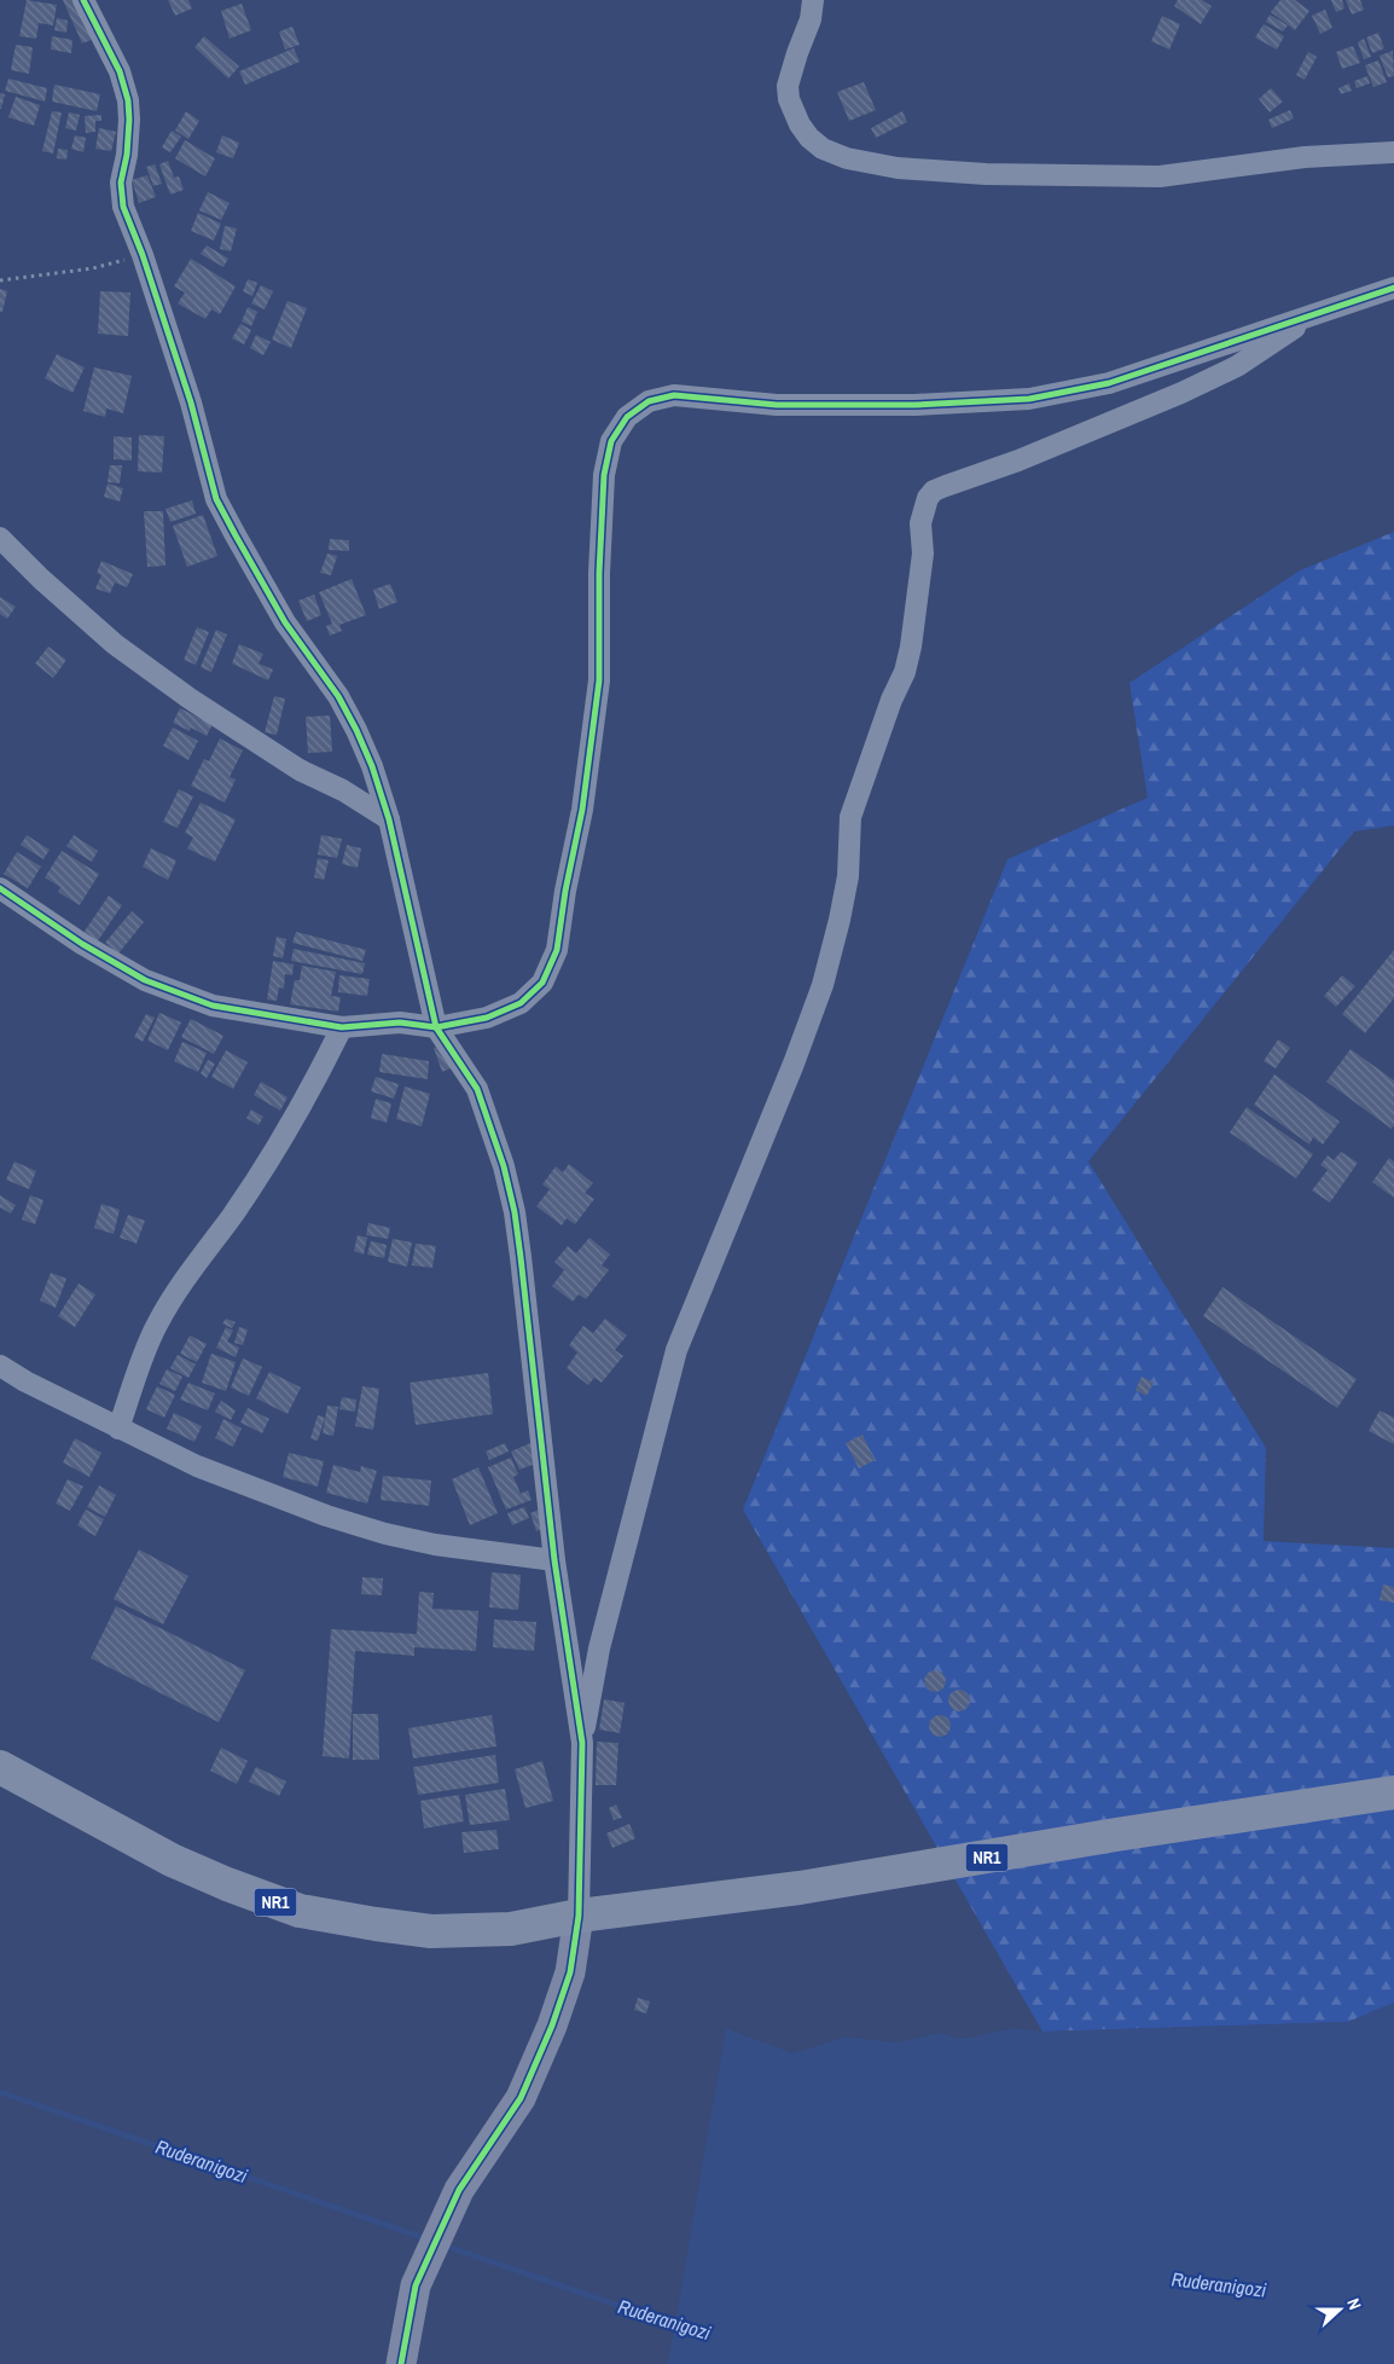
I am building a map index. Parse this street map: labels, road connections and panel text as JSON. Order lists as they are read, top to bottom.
{
  "streets": {
    "highway": ["NR1"]
  },
  "water": ["Ruderanigozi"],
  "north": "right"
}
